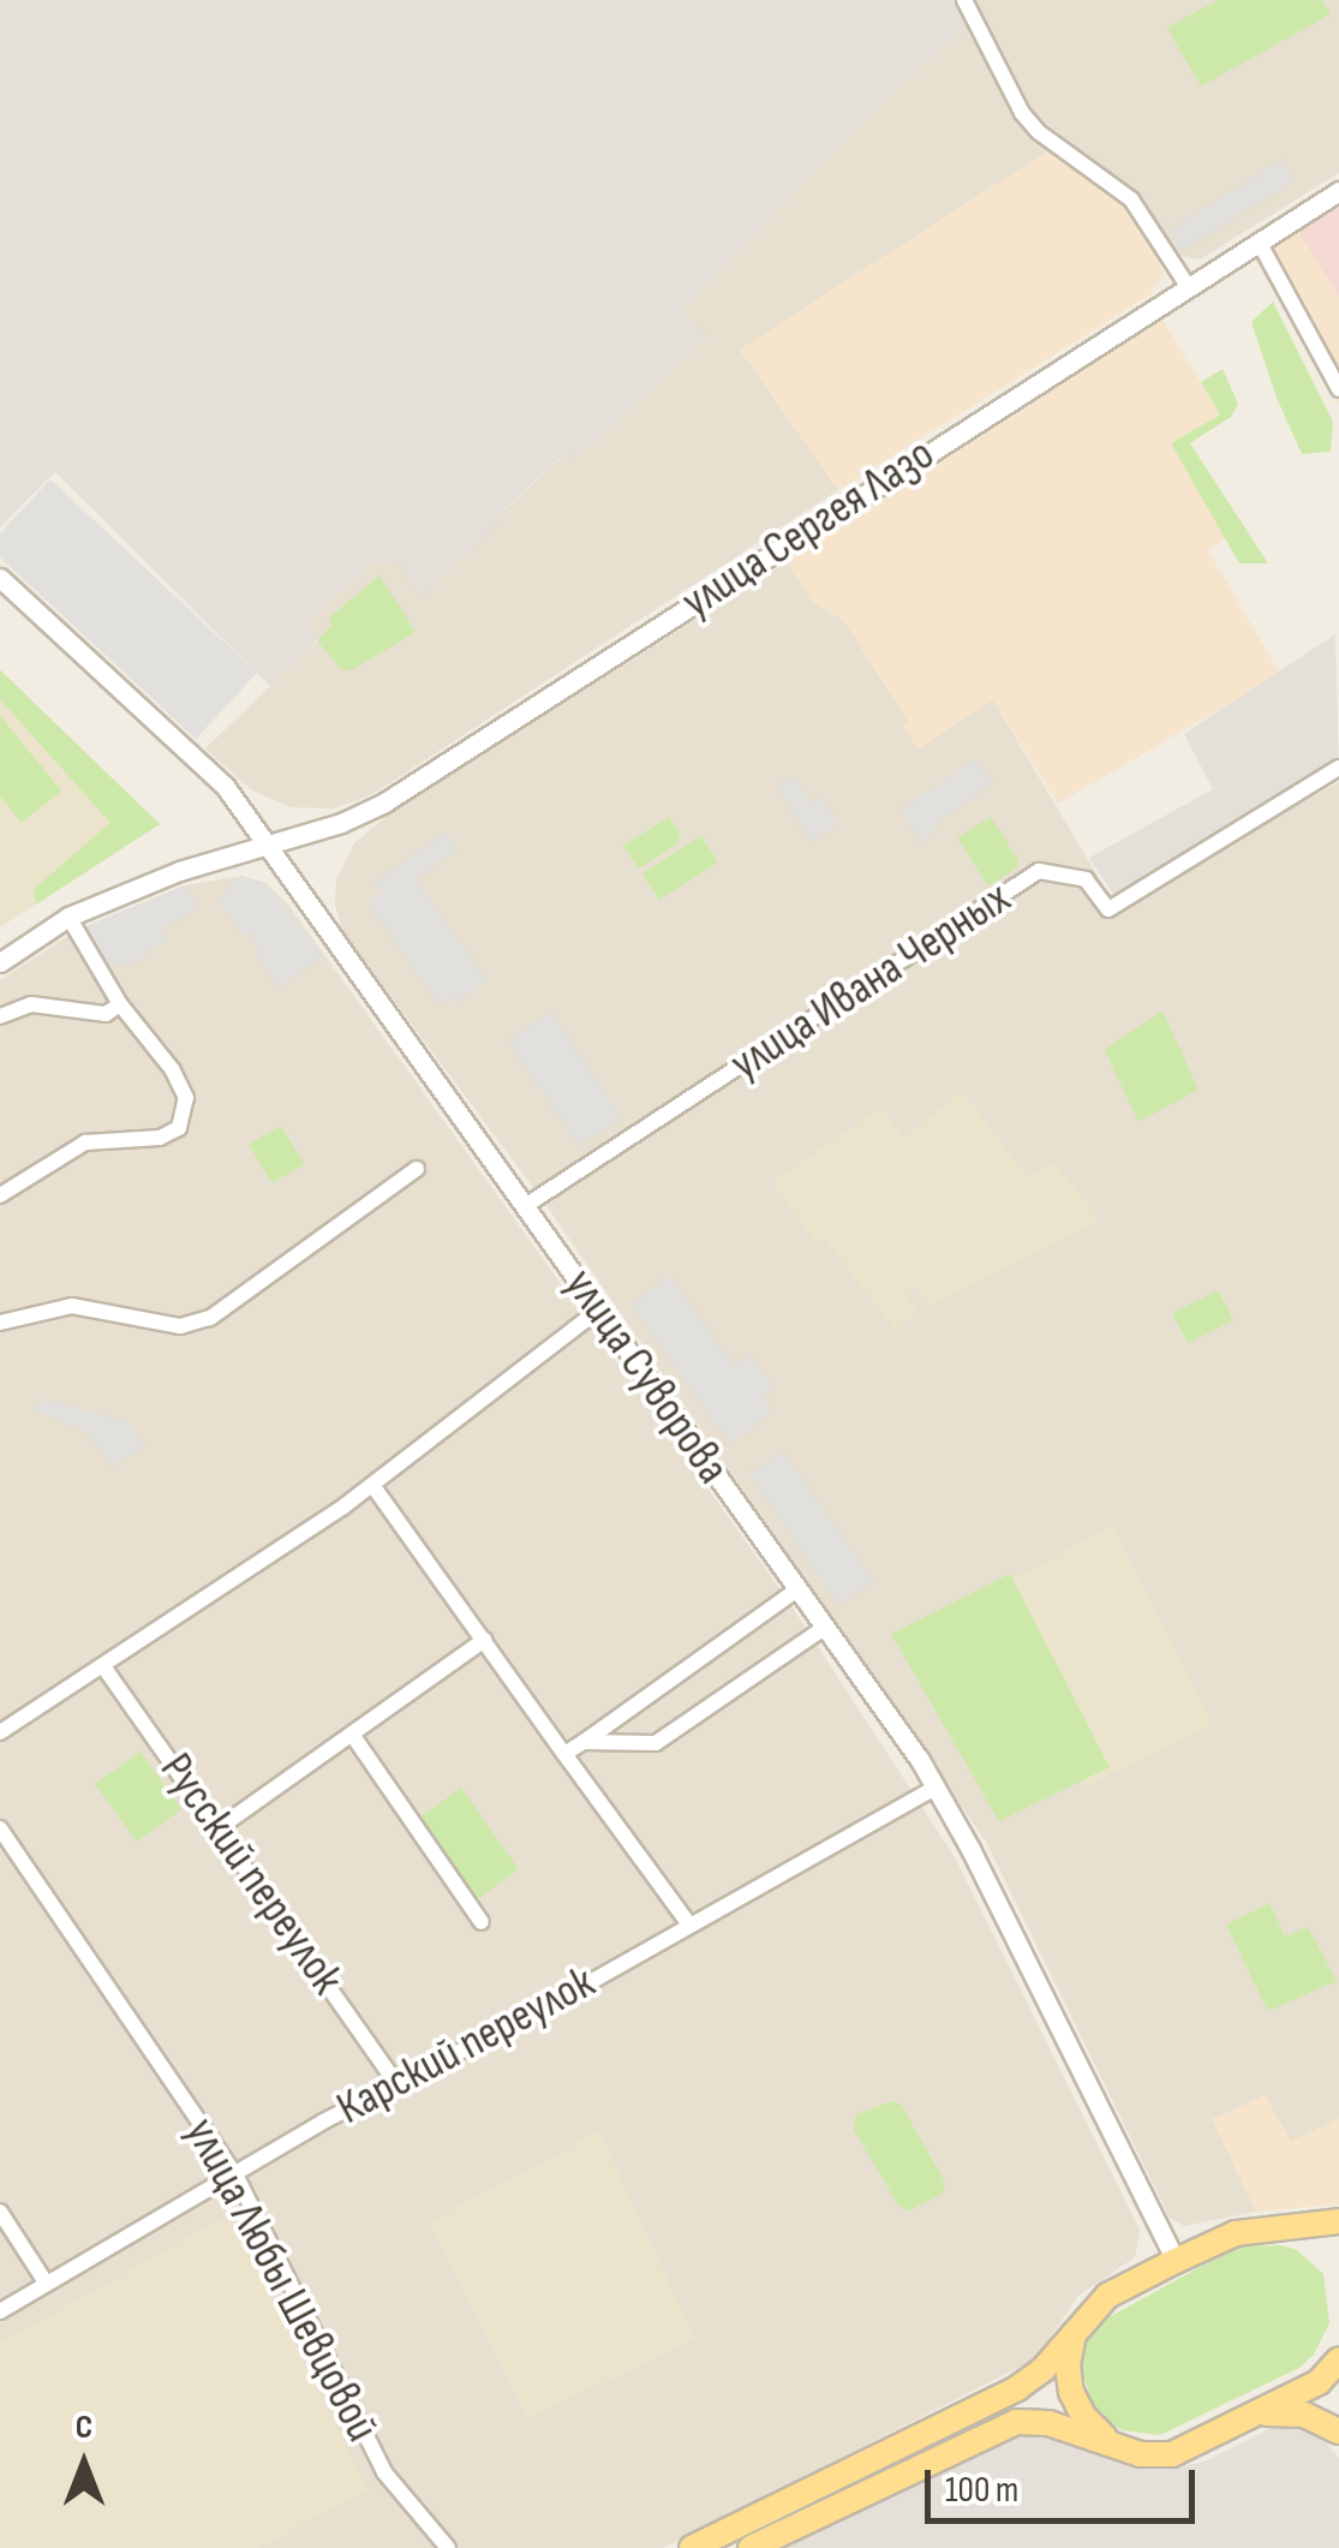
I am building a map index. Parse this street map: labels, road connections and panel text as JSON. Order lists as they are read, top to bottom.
{
  "streets": {
    "street": [
      "улица Сергея Лазо",
      "улица Ивана Черных",
      "улица Суворова",
      "Русский переулок",
      "Карский переулок",
      "улица Любы Шевцовой"
    ]
  },
  "crossings": [
    ["улица Сергея Лазо", "улица Суворова"],
    ["улица Ивана Черных", "улица Суворова"],
    ["улица Суворова", "Карский переулок"],
    ["Русский переулок", "Карский переулок"],
    ["Карский переулок", "улица Любы Шевцовой"]
  ],
  "scale_bar": "100 m",
  "north": "top"
}
